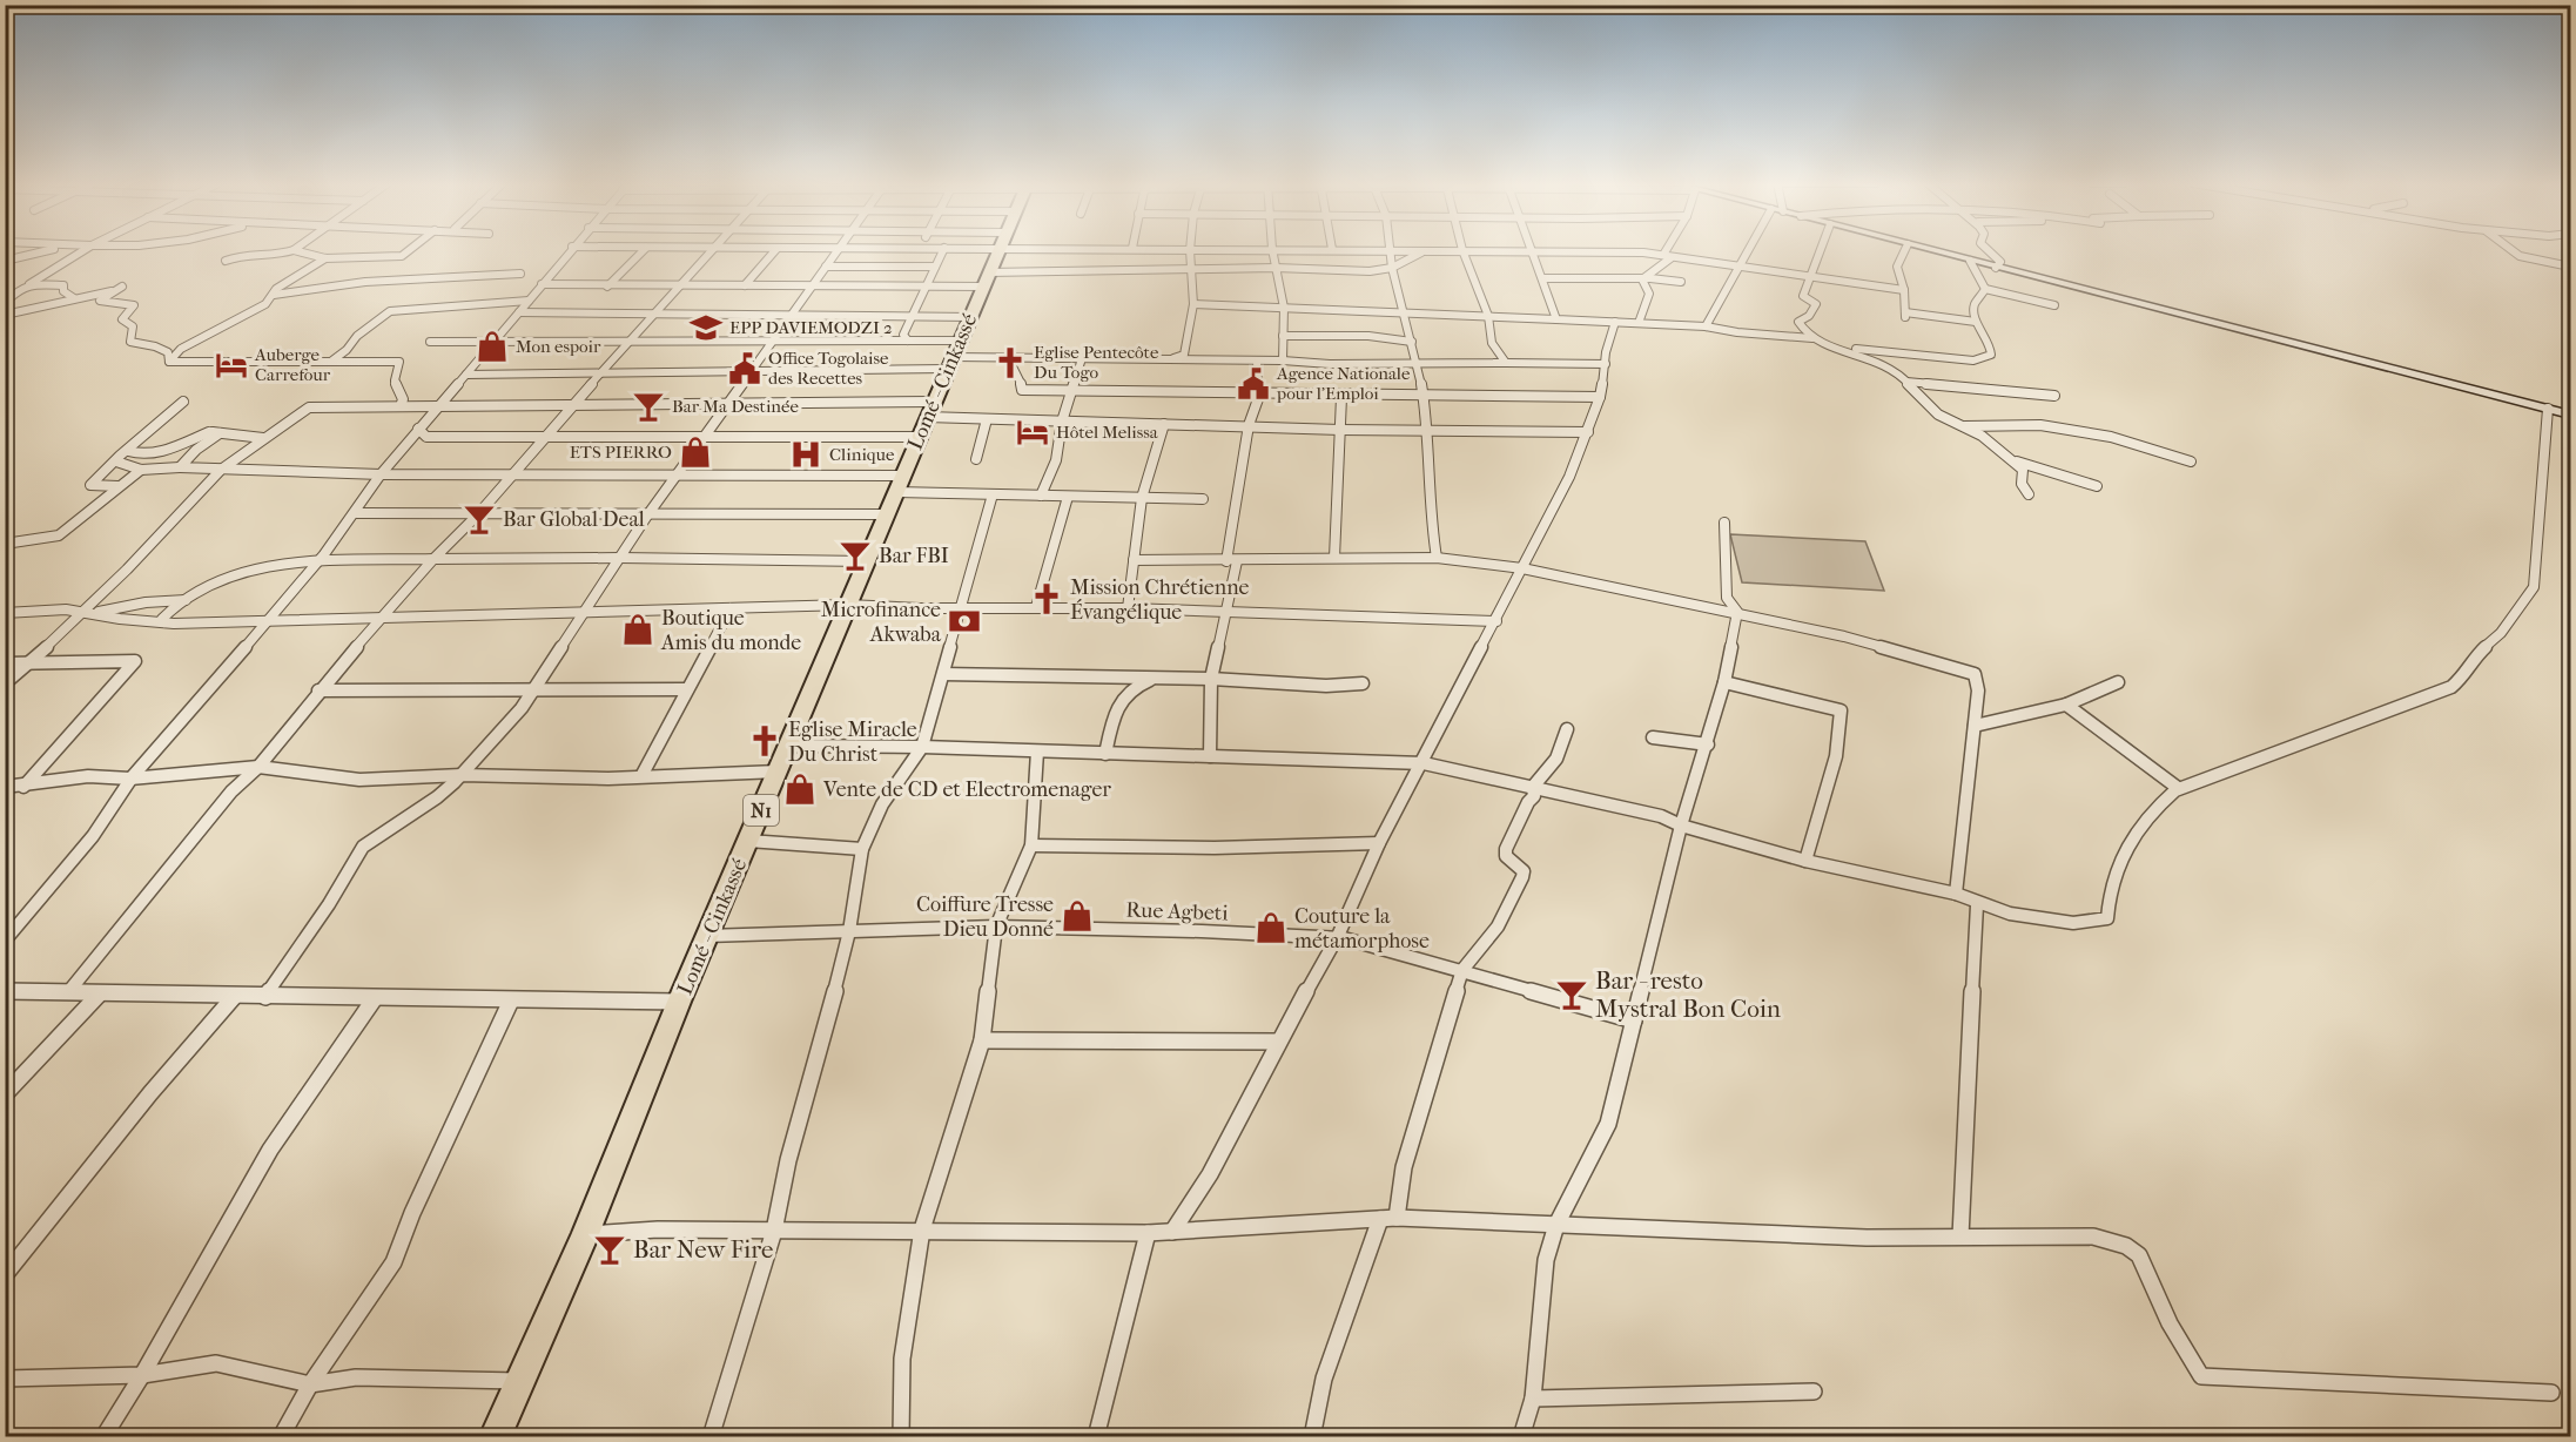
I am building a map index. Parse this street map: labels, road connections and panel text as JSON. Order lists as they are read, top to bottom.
{
  "streets": {
    "highway": ["Lomé - Cinkassé", "N1"],
    "street": ["Rue Agbeti"]
  },
  "crossings": [
    ["Lomé - Cinkassé", "Rue Agbeti"]
  ],
  "places": {
    "school or university": ["EPP DAVIEMODZI 2"],
    "shop": [
      "Mon espoir",
      "ETS PIERRO",
      "Boutique Amis du monde",
      "Vente de CD et Electromenager",
      "Coiffure Tresse Dieu Donné",
      "Couture la métamorphose"
    ],
    "church": ["Eglise Pentecôte Du Togo", "Mission Chrétienne Évangélique", "Eglise Miracle Du Christ"],
    "hotel": ["Auberge Carrefour", "Hôtel Melissa"],
    "public building": ["Office Togolaise des Recettes", "Agence Nationale pour l'Emploi"],
    "bar": [
      "Bar Ma Destinée",
      "Bar Global Deal",
      "Bar FBI",
      "Bar - resto Mystral Bon Coin",
      "Bar New Fire"
    ],
    "hospital": ["Clinique"],
    "bank": ["Microfinance Akwaba"]
  }
}
